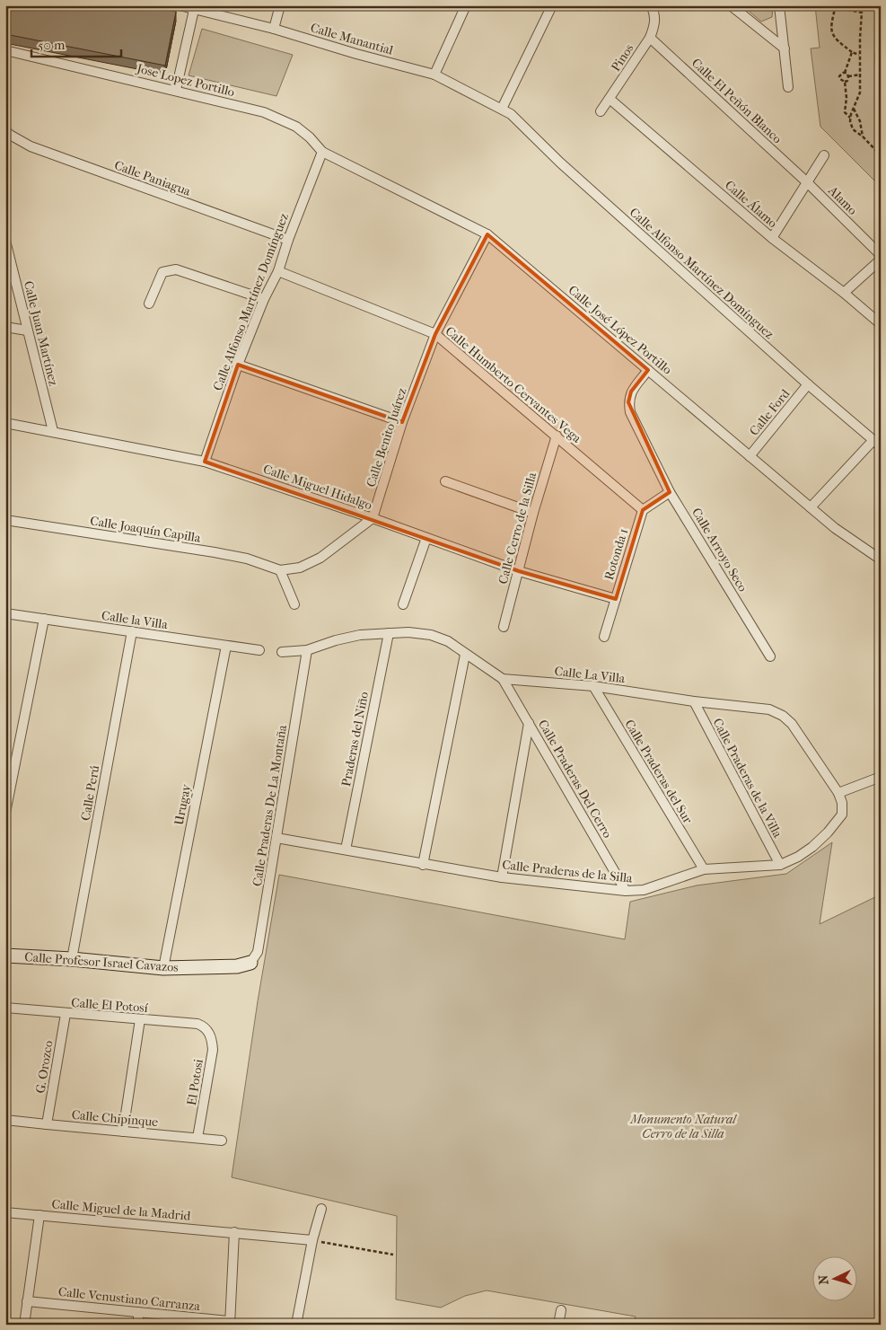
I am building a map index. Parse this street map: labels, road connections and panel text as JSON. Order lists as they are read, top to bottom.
{
  "streets": {
    "street": [
      "Calle Manantial",
      "Pinos",
      "Jose Lopez Portillo",
      "Calle El Peñón Blanco",
      "Calle Paniagua",
      "Alamo",
      "Calle Álamo",
      "Calle Alfonso Martínez Domínguez",
      "Calle José López Portillo",
      "Calle Juan Martínez",
      "Calle Humberto Cervantes Vega",
      "Calle Ford",
      "Calle Benito Juárez",
      "Calle Miguel Hidalgo",
      "Calle Cerro de la Silla",
      "Calle Joaquín Capilla",
      "Calle Arroyo Seco",
      "Rotonda 1",
      "Calle la Villa",
      "Calle La Villa",
      "Praderas del Niño",
      "Calle Praderas del Sur",
      "Calle Praderas de la Villa",
      "Calle Praderas Del Cerro",
      "Calle Perú",
      "Urugay",
      "Calle Praderas De La Montaña",
      "Calle Praderas de la Silla",
      "Calle Profesor Israel Cavazos",
      "Calle El Potosí",
      "G. Orozco",
      "El Potosi",
      "Calle Chipinque",
      "Calle Miguel de la Madrid",
      "Calle Venustiano Carranza"
    ]
  },
  "crossings": [
    ["Calle Manantial", "Calle Alfonso Martínez Domínguez"],
    ["Pinos", "Calle El Peñón Blanco"],
    ["Pinos", "Calle Álamo"],
    ["Jose Lopez Portillo", "Calle Alfonso Martínez Domínguez"],
    ["Jose Lopez Portillo", "Calle José López Portillo"],
    ["Calle El Peñón Blanco", "Alamo"],
    ["Calle Paniagua", "Calle Alfonso Martínez Domínguez"],
    ["Calle Alfonso Martínez Domínguez", "Calle José López Portillo"],
    ["Calle Alfonso Martínez Domínguez", "Calle Humberto Cervantes Vega"],
    ["Calle Alfonso Martínez Domínguez", "Calle Ford"],
    ["Calle Alfonso Martínez Domínguez", "Calle Miguel Hidalgo"],
    ["Calle José López Portillo", "Calle Ford"],
    ["Calle José López Portillo", "Calle Benito Juárez"],
    ["Calle José López Portillo", "Calle Arroyo Seco"],
    ["Calle Juan Martínez", "Calle Miguel Hidalgo"],
    ["Calle Humberto Cervantes Vega", "Calle Benito Juárez"],
    ["Calle Humberto Cervantes Vega", "Calle Cerro de la Silla"],
    ["Calle Humberto Cervantes Vega", "Rotonda 1"],
    ["Calle Benito Juárez", "Calle Miguel Hidalgo"],
    ["Calle Miguel Hidalgo", "Calle Cerro de la Silla"],
    ["Calle Miguel Hidalgo", "Rotonda 1"],
    ["Calle la Villa", "Calle Perú"],
    ["Calle la Villa", "Urugay"],
    ["Calle La Villa", "Praderas del Niño"],
    ["Calle La Villa", "Calle Praderas del Sur"],
    ["Calle La Villa", "Calle Praderas de la Villa"],
    ["Calle La Villa", "Calle Praderas Del Cerro"],
    ["Calle La Villa", "Calle Praderas De La Montaña"],
    ["Calle La Villa", "Calle Praderas de la Silla"],
    ["Praderas del Niño", "Calle Praderas de la Silla"],
    ["Calle Praderas del Sur", "Calle Praderas de la Silla"],
    ["Calle Praderas de la Villa", "Calle Praderas de la Silla"],
    ["Calle Praderas Del Cerro", "Calle Praderas de la Silla"],
    ["Calle Perú", "Calle Profesor Israel Cavazos"],
    ["Urugay", "Calle Profesor Israel Cavazos"],
    ["Calle Praderas De La Montaña", "Calle Praderas de la Silla"],
    ["Calle Praderas De La Montaña", "Calle Profesor Israel Cavazos"],
    ["Calle El Potosí", "G. Orozco"],
    ["Calle El Potosí", "El Potosi"],
    ["G. Orozco", "Calle Chipinque"],
    ["El Potosi", "Calle Chipinque"]
  ],
  "parks": ["Monumento Natural Cerro de la Silla"],
  "scale_bar": "50 m",
  "north": "left"
}
